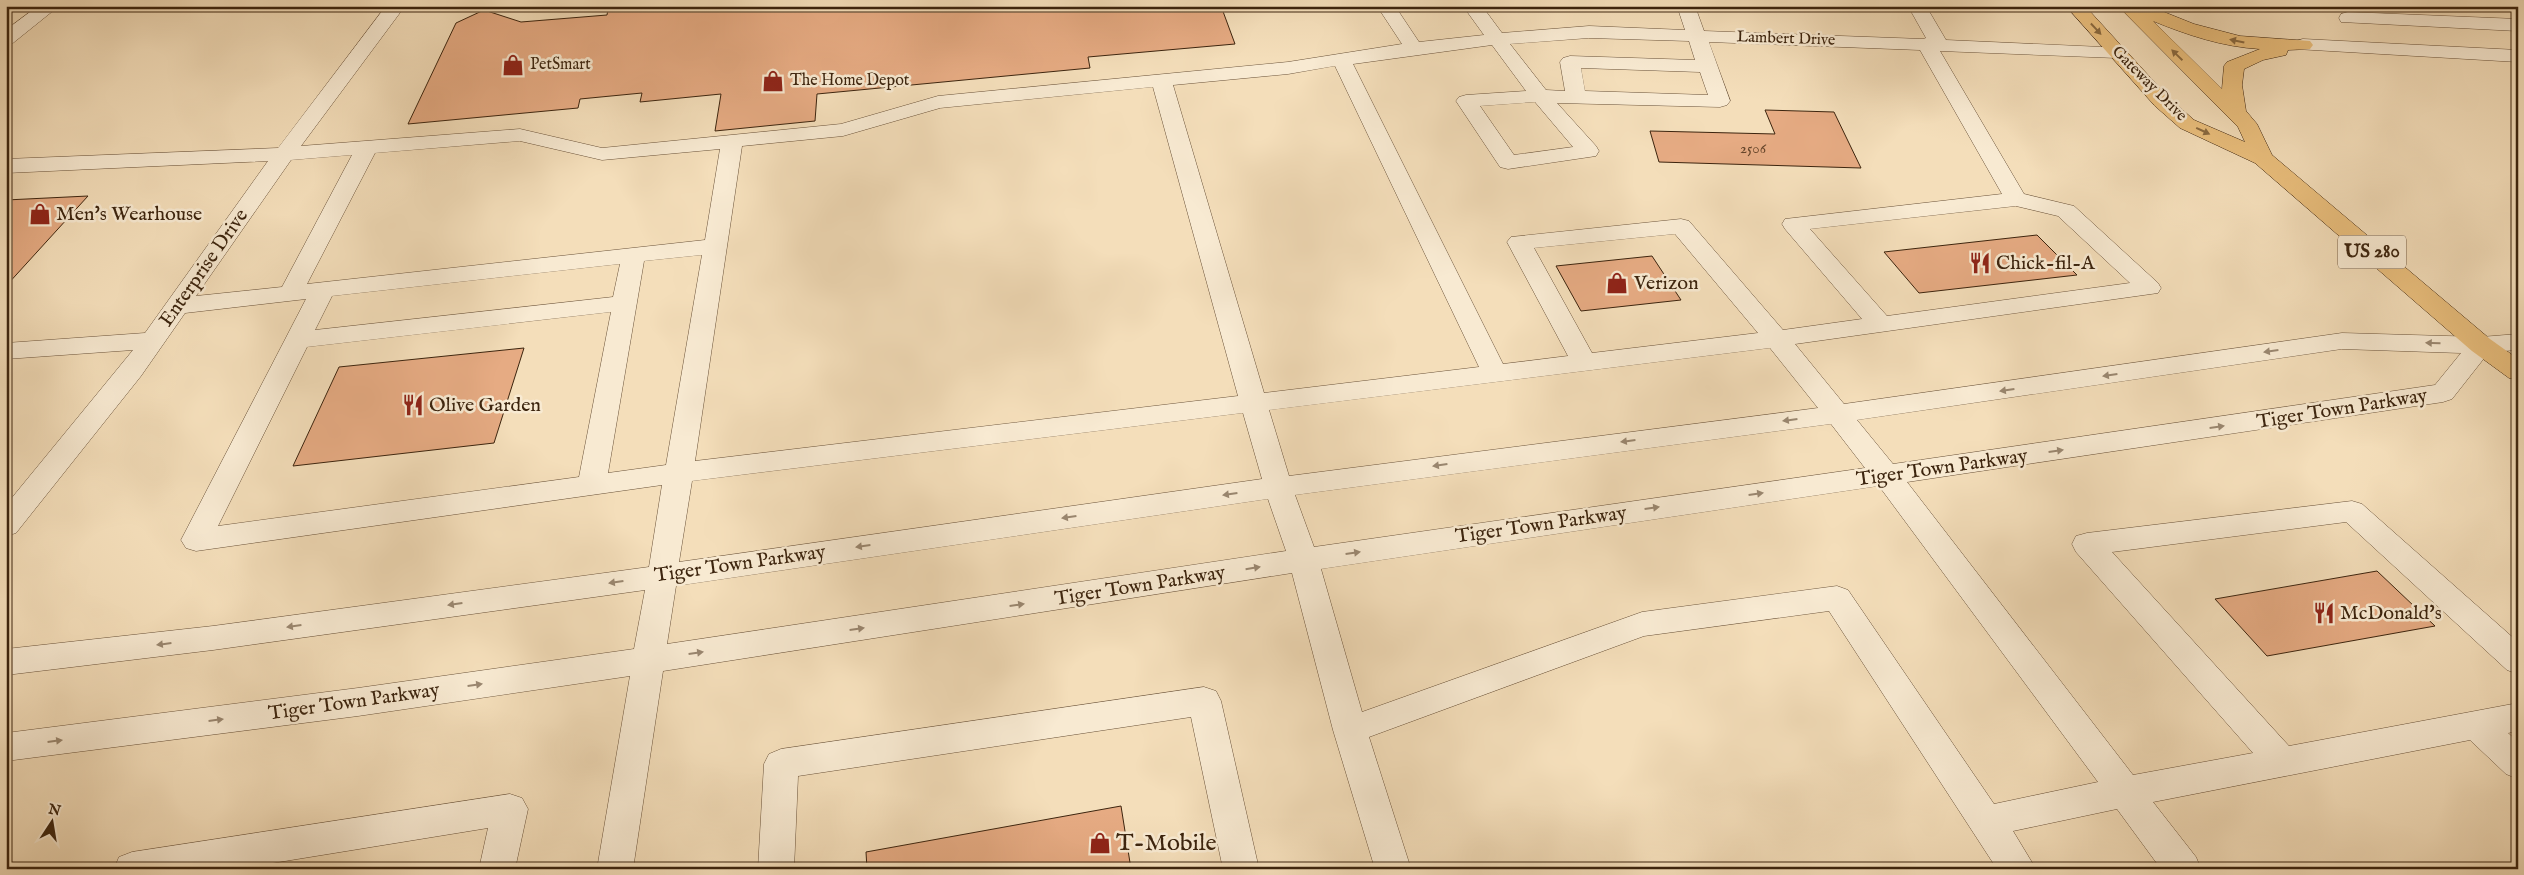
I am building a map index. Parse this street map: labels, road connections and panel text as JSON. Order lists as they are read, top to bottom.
{
  "streets": {
    "highway": ["Gateway Drive", "US 280"],
    "street": ["Lambert Drive", "Enterprise Drive", "Tiger Town Parkway"]
  },
  "crossings": [
    ["Lambert Drive", "Gateway Drive"],
    ["Lambert Drive", "Enterprise Drive"],
    ["Gateway Drive", "Tiger Town Parkway"]
  ],
  "places": {
    "shop": [
      "PetSmart",
      "The Home Depot",
      "Men's Wearhouse",
      "Verizon",
      "T-Mobile"
    ],
    "restaurant": ["Chick-fil-A", "Olive Garden", "McDonald's"]
  },
  "house_numbers": ["2506"],
  "north": "top"
}
